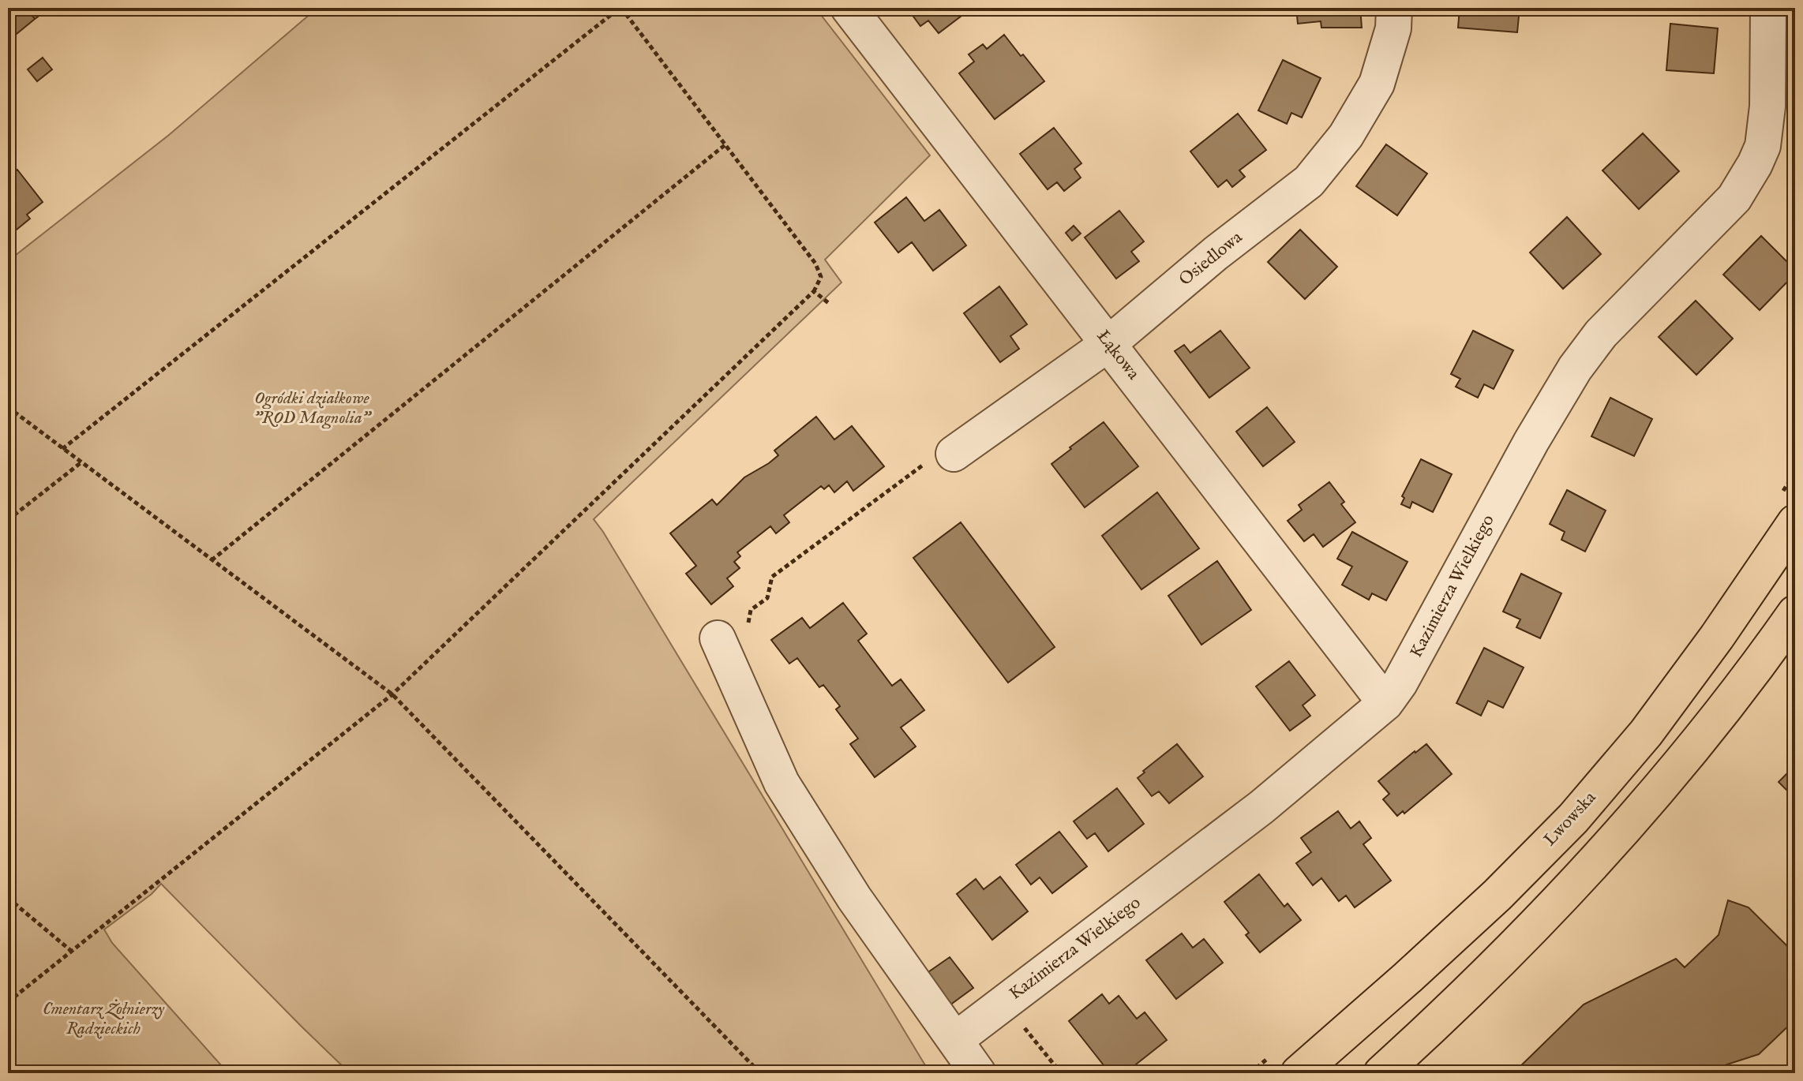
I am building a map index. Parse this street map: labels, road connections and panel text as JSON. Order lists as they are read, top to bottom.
{
  "streets": {
    "main road": ["Lwowska"],
    "street": ["Osiedlowa", "Łąkowa", "Kazimierza Wielkiego"]
  },
  "crossings": [
    ["Osiedlowa", "Łąkowa"],
    ["Łąkowa", "Kazimierza Wielkiego"]
  ],
  "parks": ["Ogródki działkowe \"ROD Magnolia\"", "Cmentarz Żołnierzy Radzieckich"]
}
